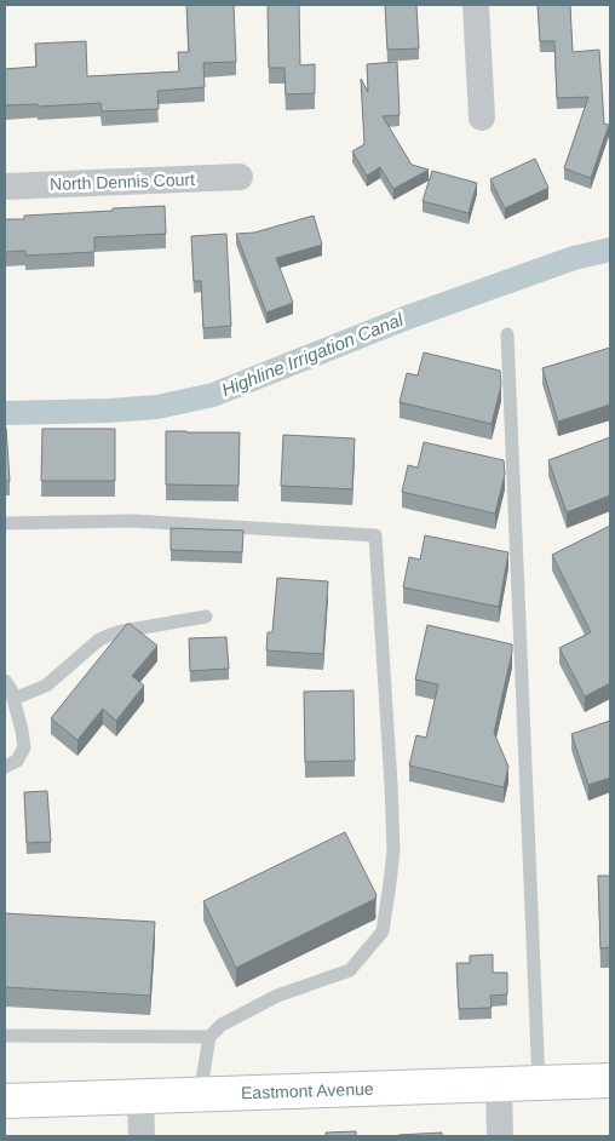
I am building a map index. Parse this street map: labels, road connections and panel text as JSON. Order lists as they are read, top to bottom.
{
  "streets": {
    "main road": ["Eastmont Avenue"],
    "street": ["North Dennis Court"]
  },
  "water": ["Highline Irrigation Canal"]
}
